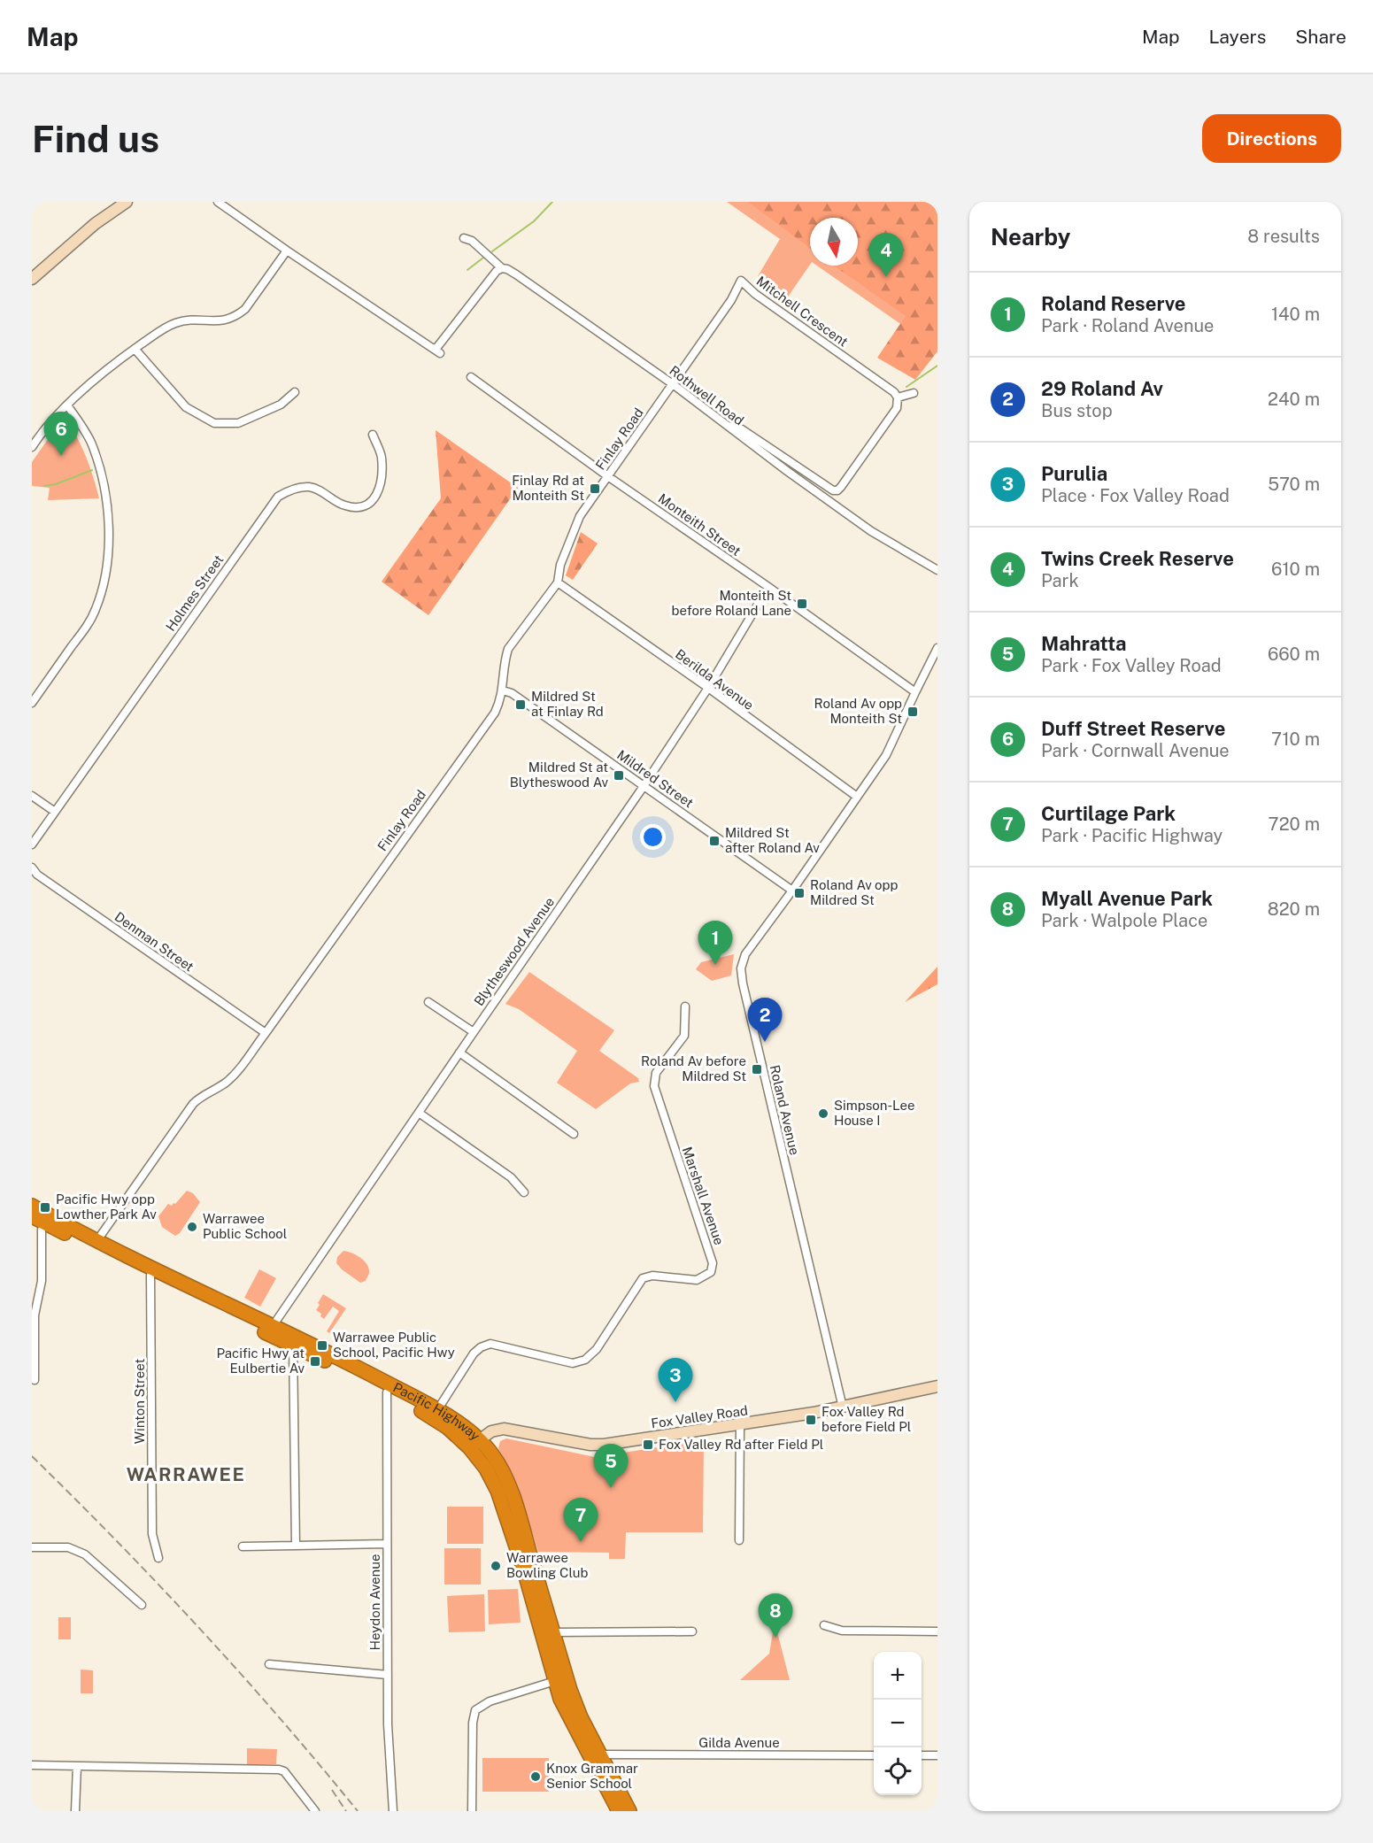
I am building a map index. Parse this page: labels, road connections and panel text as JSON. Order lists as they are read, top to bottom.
{
  "streets": {
    "highway": ["Pacific Highway"],
    "main road": ["Fox Valley Road"],
    "street": [
      "Mitchell Crescent",
      "Rothwell Road",
      "Finlay Road",
      "Monteith Street",
      "Holmes Street",
      "Berilda Avenue",
      "Mildred Street",
      "Denman Street",
      "Blytheswood Avenue",
      "Roland Avenue",
      "Marshall Avenue",
      "Winton Street",
      "Heydon Avenue",
      "Gilda Avenue"
    ]
  },
  "crossings": [
    ["Mitchell Crescent", "Rothwell Road"],
    ["Mitchell Crescent", "Finlay Road"],
    ["Rothwell Road", "Finlay Road"],
    ["Finlay Road", "Monteith Street"],
    ["Finlay Road", "Berilda Avenue"],
    ["Finlay Road", "Mildred Street"],
    ["Finlay Road", "Denman Street"],
    ["Finlay Road", "Pacific Highway"],
    ["Monteith Street", "Blytheswood Avenue"],
    ["Monteith Street", "Roland Avenue"],
    ["Berilda Avenue", "Blytheswood Avenue"],
    ["Berilda Avenue", "Roland Avenue"],
    ["Mildred Street", "Blytheswood Avenue"],
    ["Mildred Street", "Roland Avenue"],
    ["Blytheswood Avenue", "Pacific Highway"],
    ["Roland Avenue", "Fox Valley Road"],
    ["Marshall Avenue", "Pacific Highway"],
    ["Winton Street", "Pacific Highway"],
    ["Pacific Highway", "Fox Valley Road"],
    ["Pacific Highway", "Heydon Avenue"],
    ["Pacific Highway", "Gilda Avenue"]
  ],
  "districts": ["WARRAWEE"],
  "places": {
    "transit": [
      "Finlay Rd at Monteith St",
      "Monteith St before Roland Lane",
      "Mildred St at Finlay Rd",
      "Roland Av opp Monteith St",
      "Mildred St at Blytheswood Av",
      "Mildred St after Roland Av",
      "Roland Av opp Mildred St",
      "Roland Av before Mildred St",
      "Pacific Hwy opp Lowther Park Av",
      "Warrawee Public School, Pacific Hwy",
      "Pacific Hwy at Eulbertie Av",
      "Fox Valley Rd before Field Pl",
      "Fox Valley Rd after Field Pl"
    ],
    "other": [
      "Simpson-Lee House I",
      "Warrawee Public School",
      "Warrawee Bowling Club",
      "Knox Grammar Senior School"
    ]
  },
  "north": "bottom",
  "page": {
    "header": "Map",
    "nav": ["Map", "Layers", "Share"],
    "buttons": "Directions",
    "title": "Find us",
    "heading": ["Nearby", "8 results"],
    "pins": [
      "4",
      "6",
      "1",
      "2",
      "3",
      "5",
      "7",
      "8"
    ],
    "list": [
      {
        "mark": "1",
        "name": "Roland Reserve",
        "note": "Park · Roland Avenue",
        "value": "140 m"
      },
      {
        "mark": "2",
        "name": "29 Roland Av",
        "note": "Bus stop",
        "value": "240 m"
      },
      {
        "mark": "3",
        "name": "Purulia",
        "note": "Place · Fox Valley Road",
        "value": "570 m"
      },
      {
        "mark": "4",
        "name": "Twins Creek Reserve",
        "note": "Park",
        "value": "610 m"
      },
      {
        "mark": "5",
        "name": "Mahratta",
        "note": "Park · Fox Valley Road",
        "value": "660 m"
      },
      {
        "mark": "6",
        "name": "Duff Street Reserve",
        "note": "Park · Cornwall Avenue",
        "value": "710 m"
      },
      {
        "mark": "7",
        "name": "Curtilage Park",
        "note": "Park · Pacific Highway",
        "value": "720 m"
      },
      {
        "mark": "8",
        "name": "Myall Avenue Park",
        "note": "Park · Walpole Place",
        "value": "820 m"
      }
    ],
    "map_buttons": ["+", "−"]
  }
}
